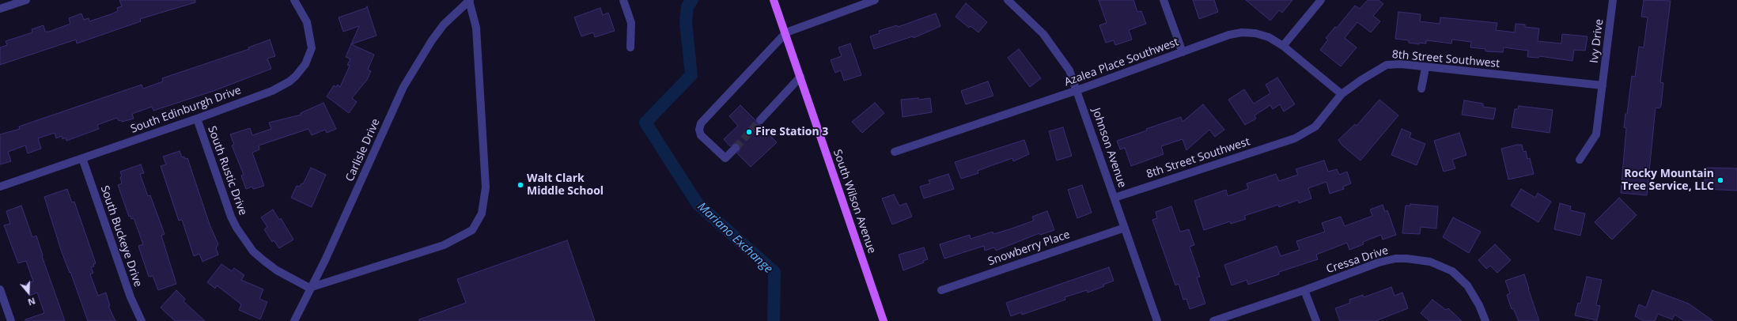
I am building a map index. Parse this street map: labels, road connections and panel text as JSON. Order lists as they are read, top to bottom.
{
  "streets": {
    "main road": ["South Wilson Avenue"],
    "street": [
      "Ivy Drive",
      "8th Street Southwest",
      "Azalea Place Southwest",
      "South Edinburgh Drive",
      "Johnson Avenue",
      "Carlisle Drive",
      "South Rustic Drive",
      "South Buckeye Drive",
      "Snowberry Place",
      "Cressa Drive"
    ]
  },
  "crossings": [
    ["Ivy Drive", "8th Street Southwest"],
    ["8th Street Southwest", "Azalea Place Southwest"],
    ["8th Street Southwest", "Johnson Avenue"],
    ["Azalea Place Southwest", "Johnson Avenue"],
    ["South Edinburgh Drive", "South Rustic Drive"],
    ["South Edinburgh Drive", "South Buckeye Drive"],
    ["Johnson Avenue", "Snowberry Place"],
    ["Carlisle Drive", "South Rustic Drive"]
  ],
  "water": ["Mariano Exchange"],
  "places": ["Fire Station 3", "Rocky Mountain Tree Service, LLC", "Walt Clark Middle School"],
  "north": "bottom"
}
